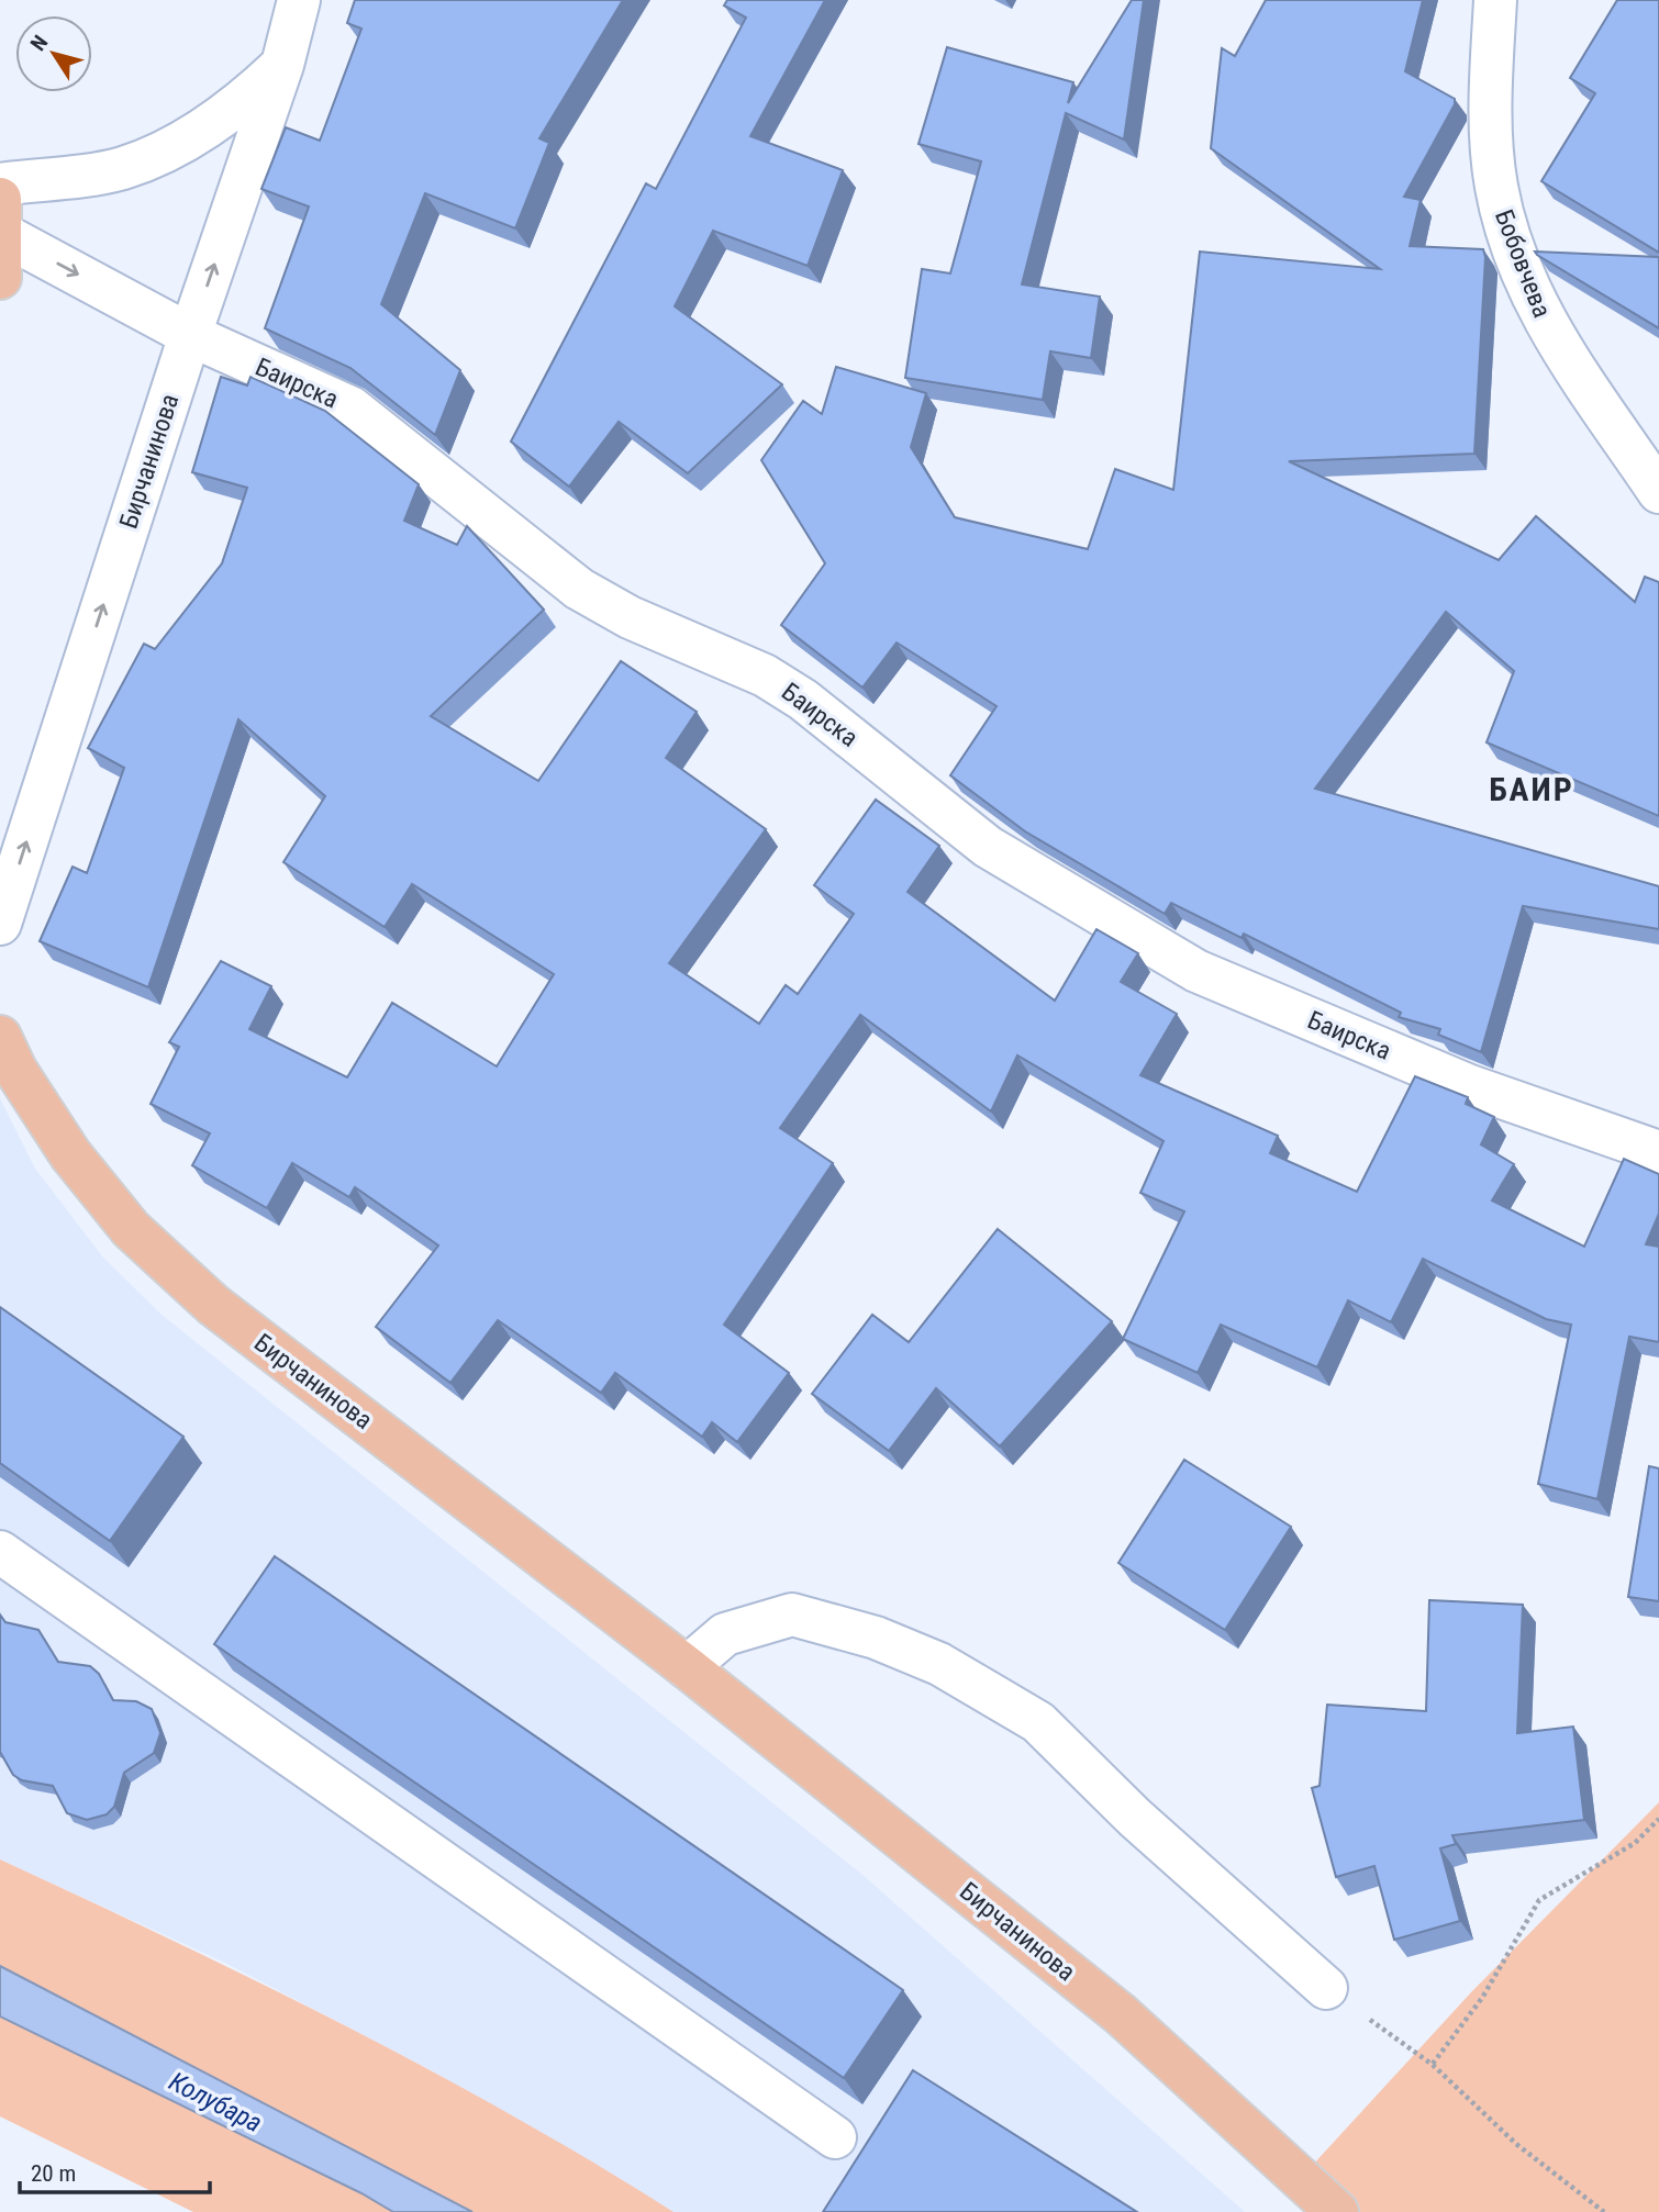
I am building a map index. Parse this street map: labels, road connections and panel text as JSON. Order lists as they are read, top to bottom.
{
  "streets": {
    "main road": ["Бирчанинова"],
    "street": ["Бобовчева", "Баирска"]
  },
  "crossings": [
    ["Баирска", "Бирчанинова"]
  ],
  "districts": ["БАИР"],
  "water": ["Колубара"],
  "scale_bar": "20 m",
  "north": "top left"
}
